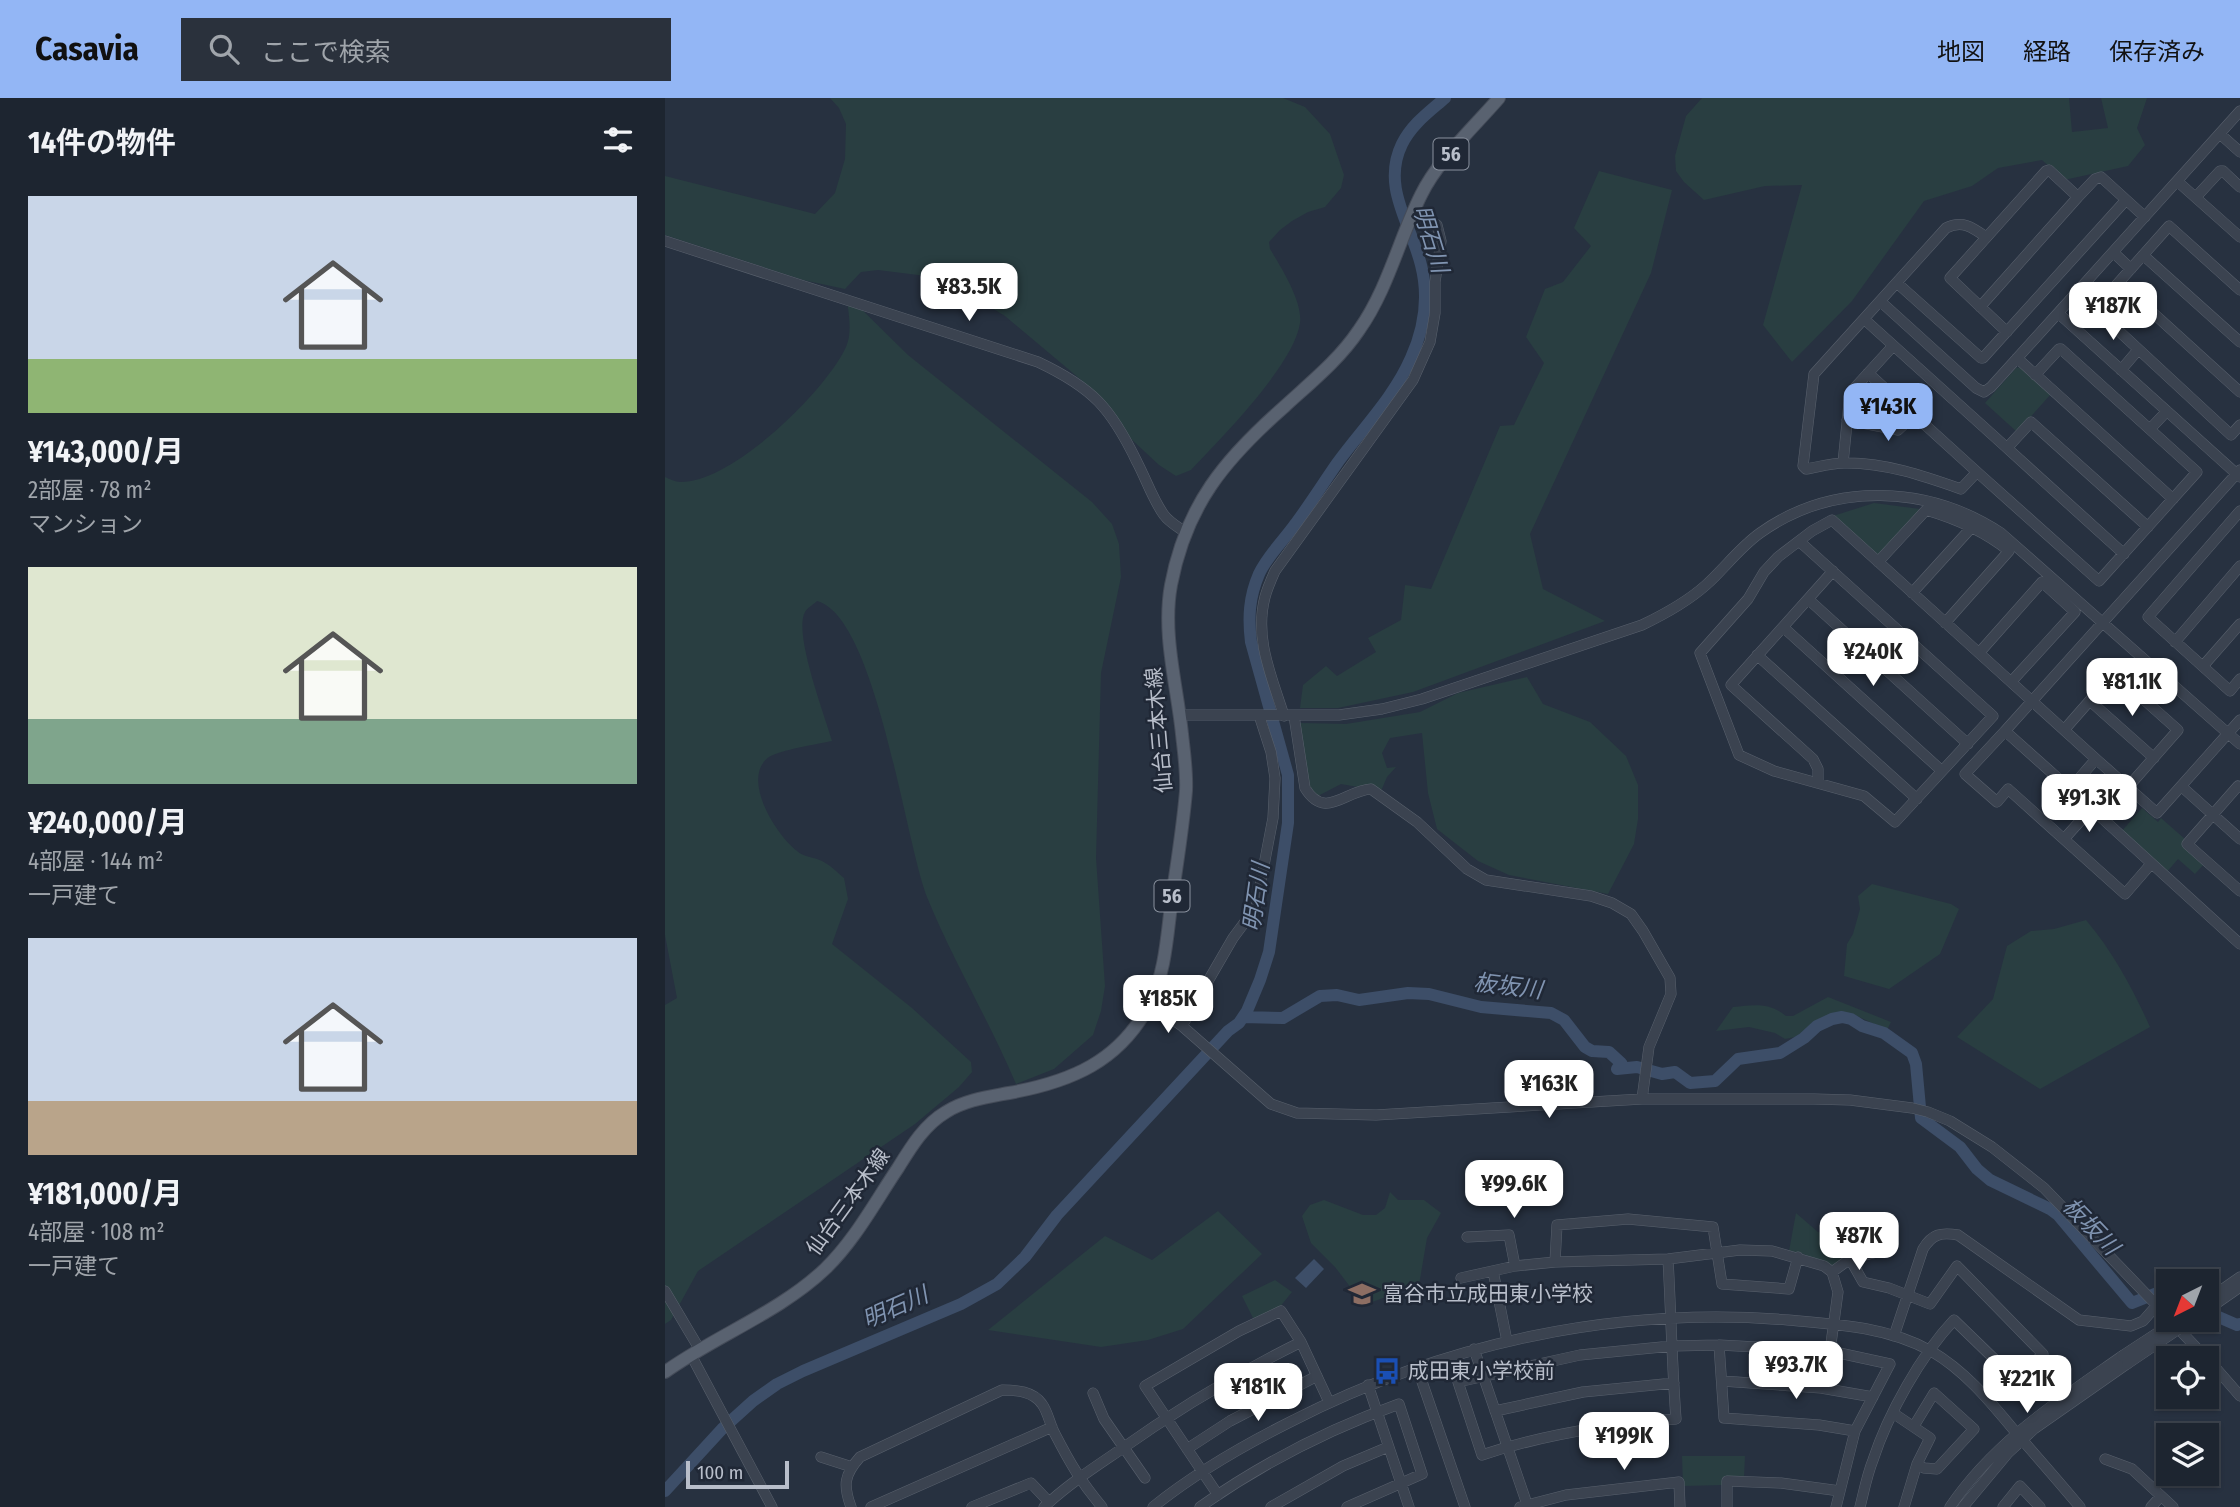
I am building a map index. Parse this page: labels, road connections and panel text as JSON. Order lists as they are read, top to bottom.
{
  "streets": {
    "main road": ["56", "仙台三本木線"]
  },
  "water": ["明石川", "板坂川"],
  "places": {
    "school or university": ["富谷市立成田東小学校"],
    "bus stop": ["成田東小学校前"]
  },
  "scale_bar": "100 m",
  "north": "bottom left",
  "page": {
    "header": "Casavia",
    "search": "ここで検索",
    "nav": ["地図", "経路", "保存済み"],
    "heading": "14件の物件",
    "list": [
      {
        "name": "¥143,000/月",
        "note": "2部屋 · 78 m² · マンション"
      },
      {
        "name": "¥240,000/月",
        "note": "4部屋 · 144 m² · 一戸建て"
      },
      {
        "name": "¥181,000/月",
        "note": "4部屋 · 108 m² · 一戸建て"
      }
    ],
    "price": [
      "¥83.5K",
      "¥187K",
      "¥143K",
      "¥240K",
      "¥81.1K",
      "¥91.3K",
      "¥185K",
      "¥163K",
      "¥99.6K",
      "¥87K",
      "¥93.7K",
      "¥221K",
      "¥181K",
      "¥199K"
    ],
    "scale": "100 m"
  }
}
